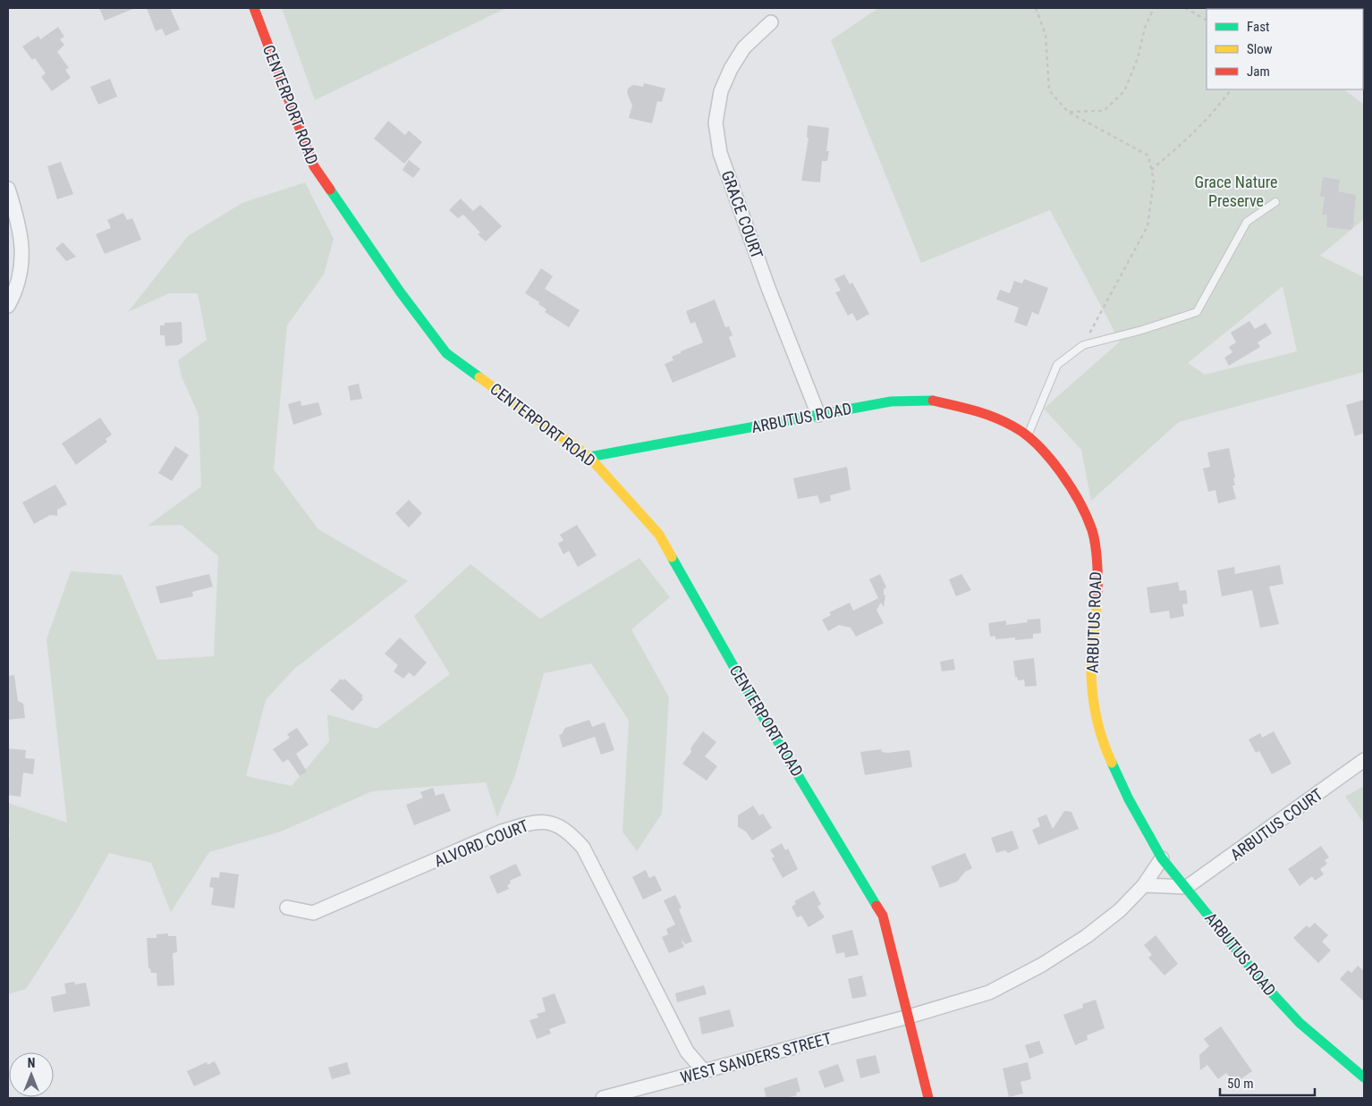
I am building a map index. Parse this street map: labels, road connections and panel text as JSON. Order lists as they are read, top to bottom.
{
  "streets": {
    "main road": ["CENTERPORT ROAD", "ARBUTUS ROAD"],
    "street": [
      "GRACE COURT",
      "ARBUTUS COURT",
      "ALVORD COURT",
      "WEST SANDERS STREET"
    ]
  },
  "crossings": [
    ["CENTERPORT ROAD", "ARBUTUS ROAD"],
    ["CENTERPORT ROAD", "WEST SANDERS STREET"],
    ["GRACE COURT", "ARBUTUS ROAD"],
    ["ARBUTUS ROAD", "ARBUTUS COURT"],
    ["ARBUTUS ROAD", "WEST SANDERS STREET"],
    ["ALVORD COURT", "WEST SANDERS STREET"]
  ],
  "parks": ["Grace Nature Preserve"],
  "legend": ["Fast", "Slow", "Jam"],
  "scale_bar": "50 m",
  "north": "top"
}
